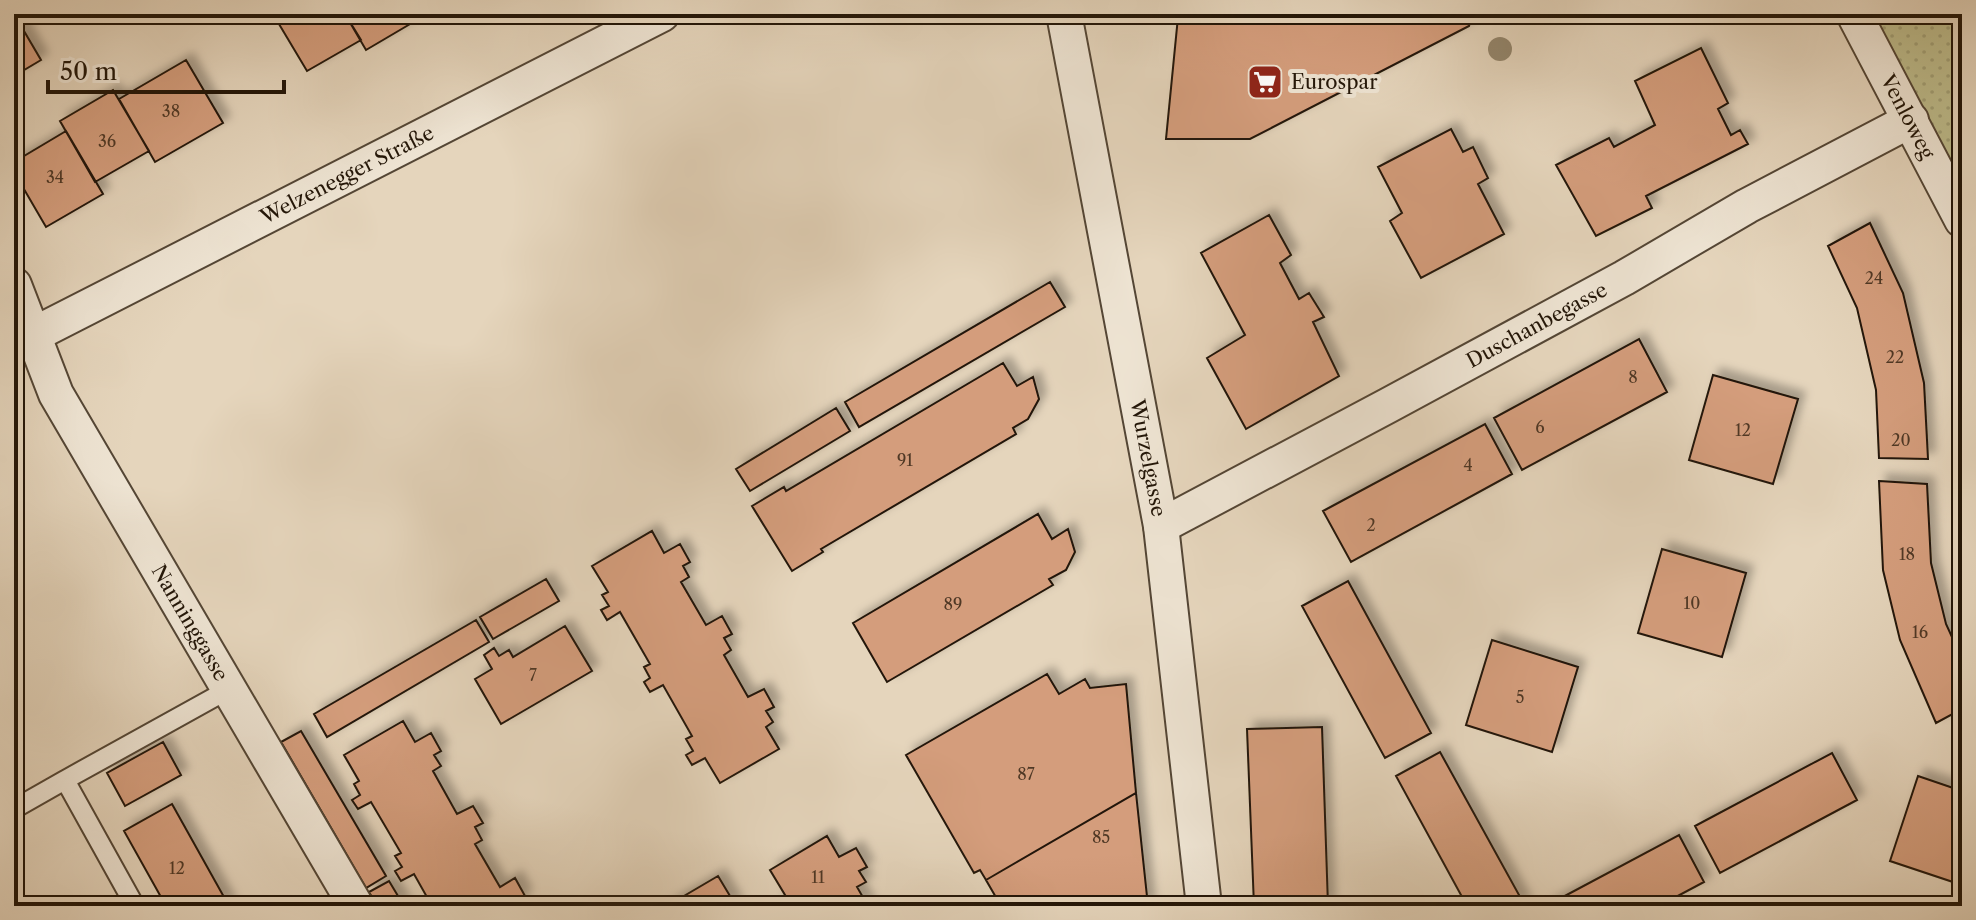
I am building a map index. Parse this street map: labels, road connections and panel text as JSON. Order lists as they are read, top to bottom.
{
  "streets": {
    "street": [
      "Venloweg",
      "Welzenegger Straße",
      "Duschanbegasse",
      "Wurzelgasse",
      "Nanninggasse"
    ]
  },
  "crossings": [
    ["Venloweg", "Duschanbegasse"],
    ["Welzenegger Straße", "Nanninggasse"],
    ["Duschanbegasse", "Wurzelgasse"]
  ],
  "places": {
    "supermarket": ["Eurospar"]
  },
  "house_numbers": [
    "38",
    "36",
    "34",
    "24",
    "22",
    "8",
    "6",
    "12",
    "20",
    "91",
    "4",
    "2",
    "18",
    "10",
    "89",
    "16",
    "7",
    "5",
    "87",
    "85",
    "12",
    "11"
  ],
  "scale_bar": "50 m"
}
